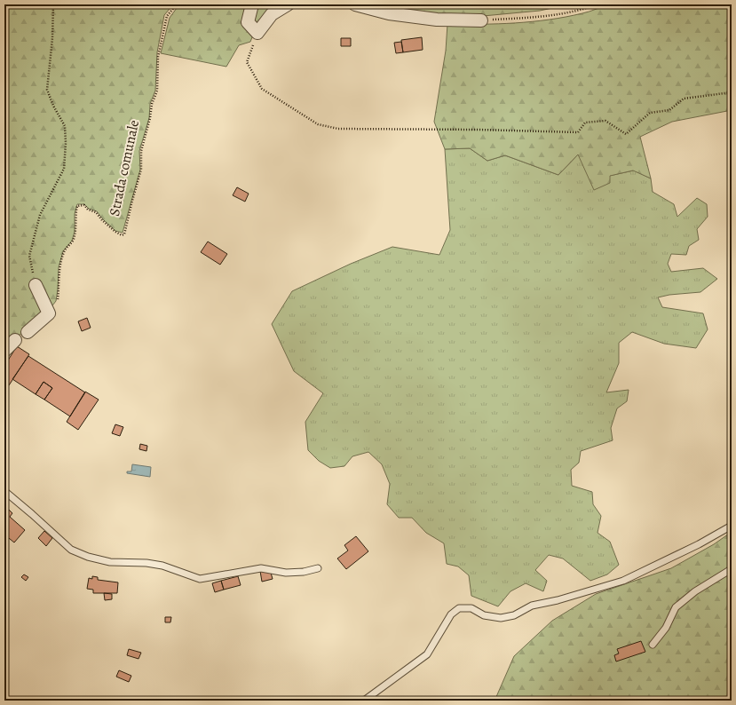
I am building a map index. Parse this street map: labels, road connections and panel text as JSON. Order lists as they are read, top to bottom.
{
  "streets": {
    "path": ["Strada comunale"]
  }
}
